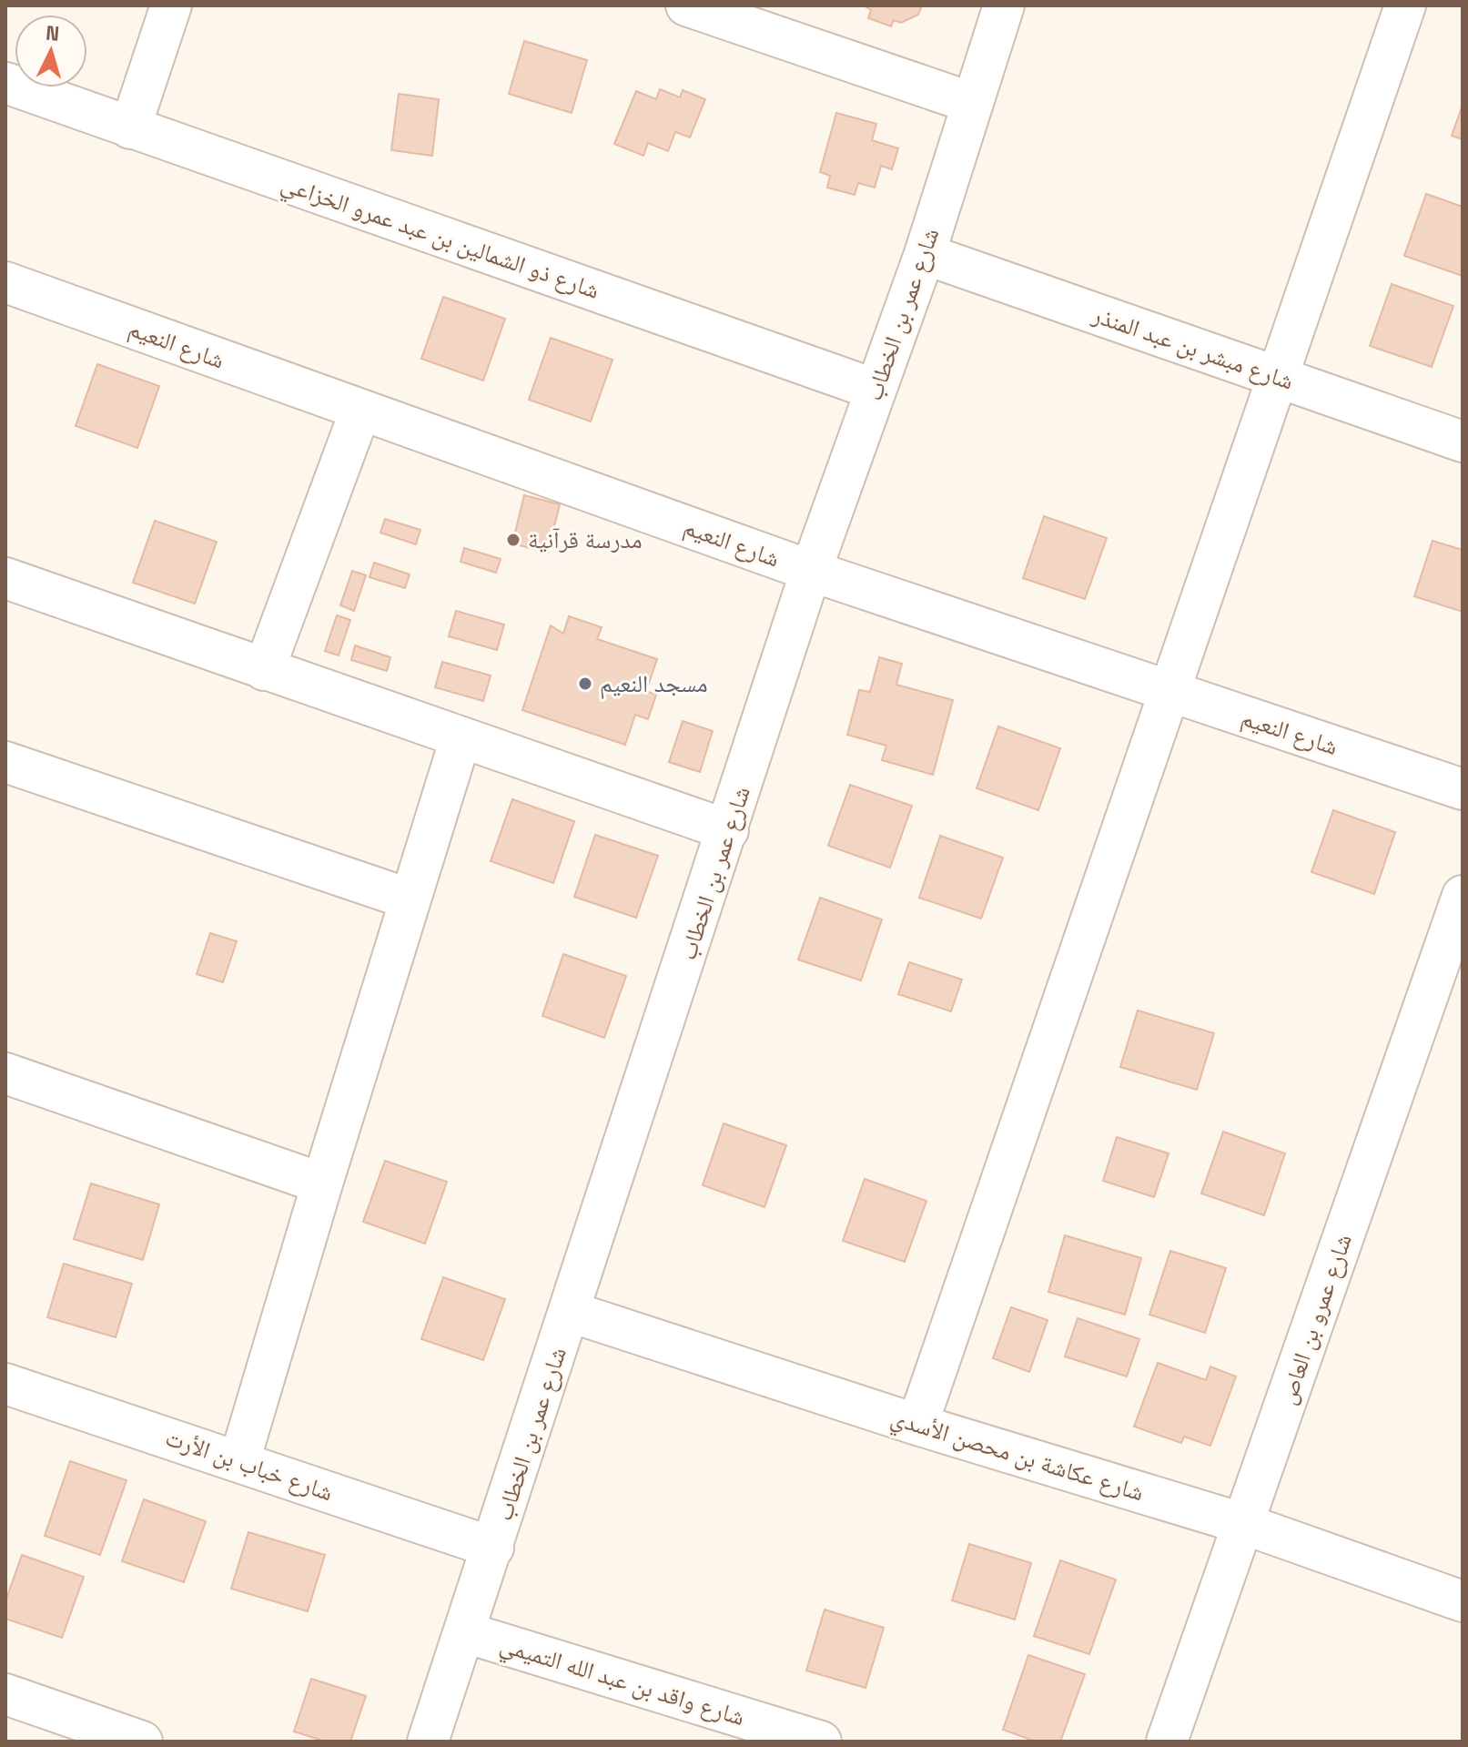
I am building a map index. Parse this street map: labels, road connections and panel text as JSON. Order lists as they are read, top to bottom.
{
  "streets": {
    "street": [
      "شارع ذو الشمالين بن عبد عمرو الخزاعي",
      "شارع عمر بن الخطاب",
      "شارع النعيم",
      "شارع مبشر بن عبد المنذر",
      "شارع عمرو بن العاص",
      "شارع عكاشة بن محصن الأسدي",
      "شارع خباب بن الأرت",
      "شارع واقد بن عبد الله التميمي"
    ]
  },
  "crossings": [
    ["شارع ذو الشمالين بن عبد عمرو الخزاعي", "شارع عمر بن الخطاب"],
    ["شارع عمر بن الخطاب", "شارع النعيم"],
    ["شارع عمر بن الخطاب", "شارع مبشر بن عبد المنذر"],
    ["شارع عمر بن الخطاب", "شارع عكاشة بن محصن الأسدي"],
    ["شارع عمر بن الخطاب", "شارع خباب بن الأرت"],
    ["شارع عمر بن الخطاب", "شارع واقد بن عبد الله التميمي"],
    ["شارع عمرو بن العاص", "شارع عكاشة بن محصن الأسدي"]
  ],
  "places": ["مدرسة قرآنية", "مسجد النعيم"],
  "north": "top"
}
